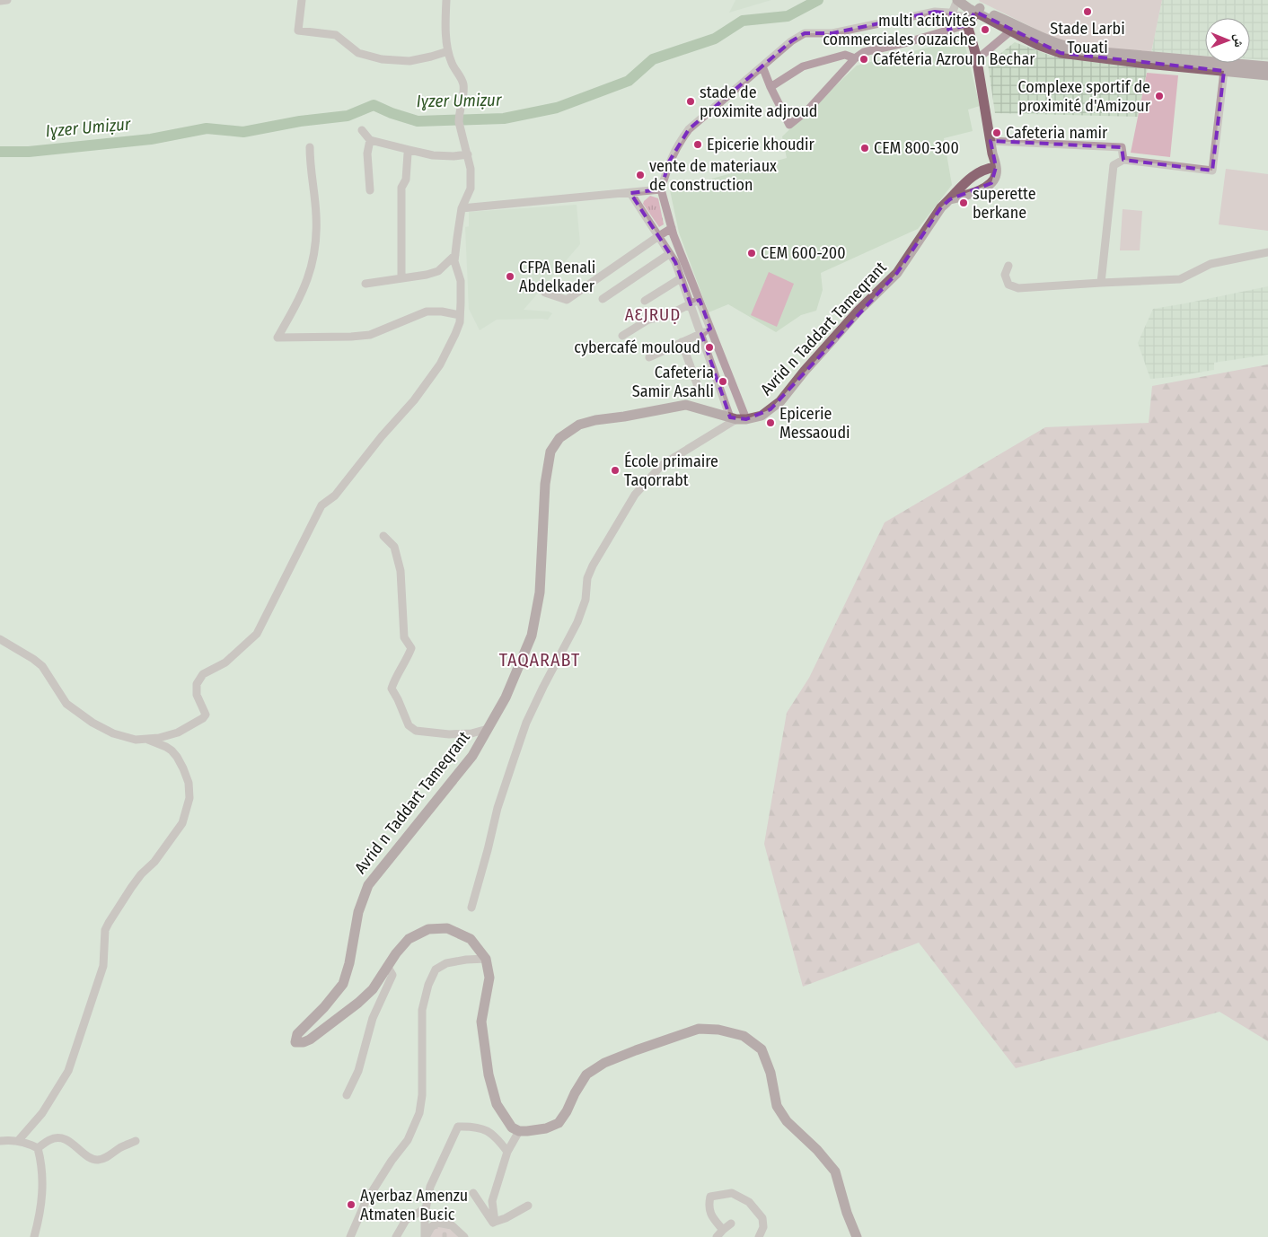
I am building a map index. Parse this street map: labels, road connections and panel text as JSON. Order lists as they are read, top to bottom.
{
  "streets": {
    "main road": ["Avrid n Taddart Tameqrant"]
  },
  "districts": ["AƐJRUḌ", "TAQARABT"],
  "water": ["Iɣzer Umiẓur"],
  "places": [
    "Stade Larbi Touati",
    "multi acitivités commerciales ouzaiche",
    "Cafétéria Azrou n Bechar",
    "Complexe sportif de proximité d'Amizour",
    "stade de proximite adjroud",
    "Cafeteria namir",
    "Epicerie khoudir",
    "CEM 800-300",
    "vente de materiaux de construction",
    "superette berkane",
    "CEM 600-200",
    "CFPA Benali Abdelkader",
    "cybercafé mouloud",
    "Cafeteria Samir Asahli",
    "Epicerie Messaoudi",
    "École primaire Taqorrabt",
    "Aɣerbaz Amenzu Atmaten Buɛic"
  ],
  "north": "right"
}
